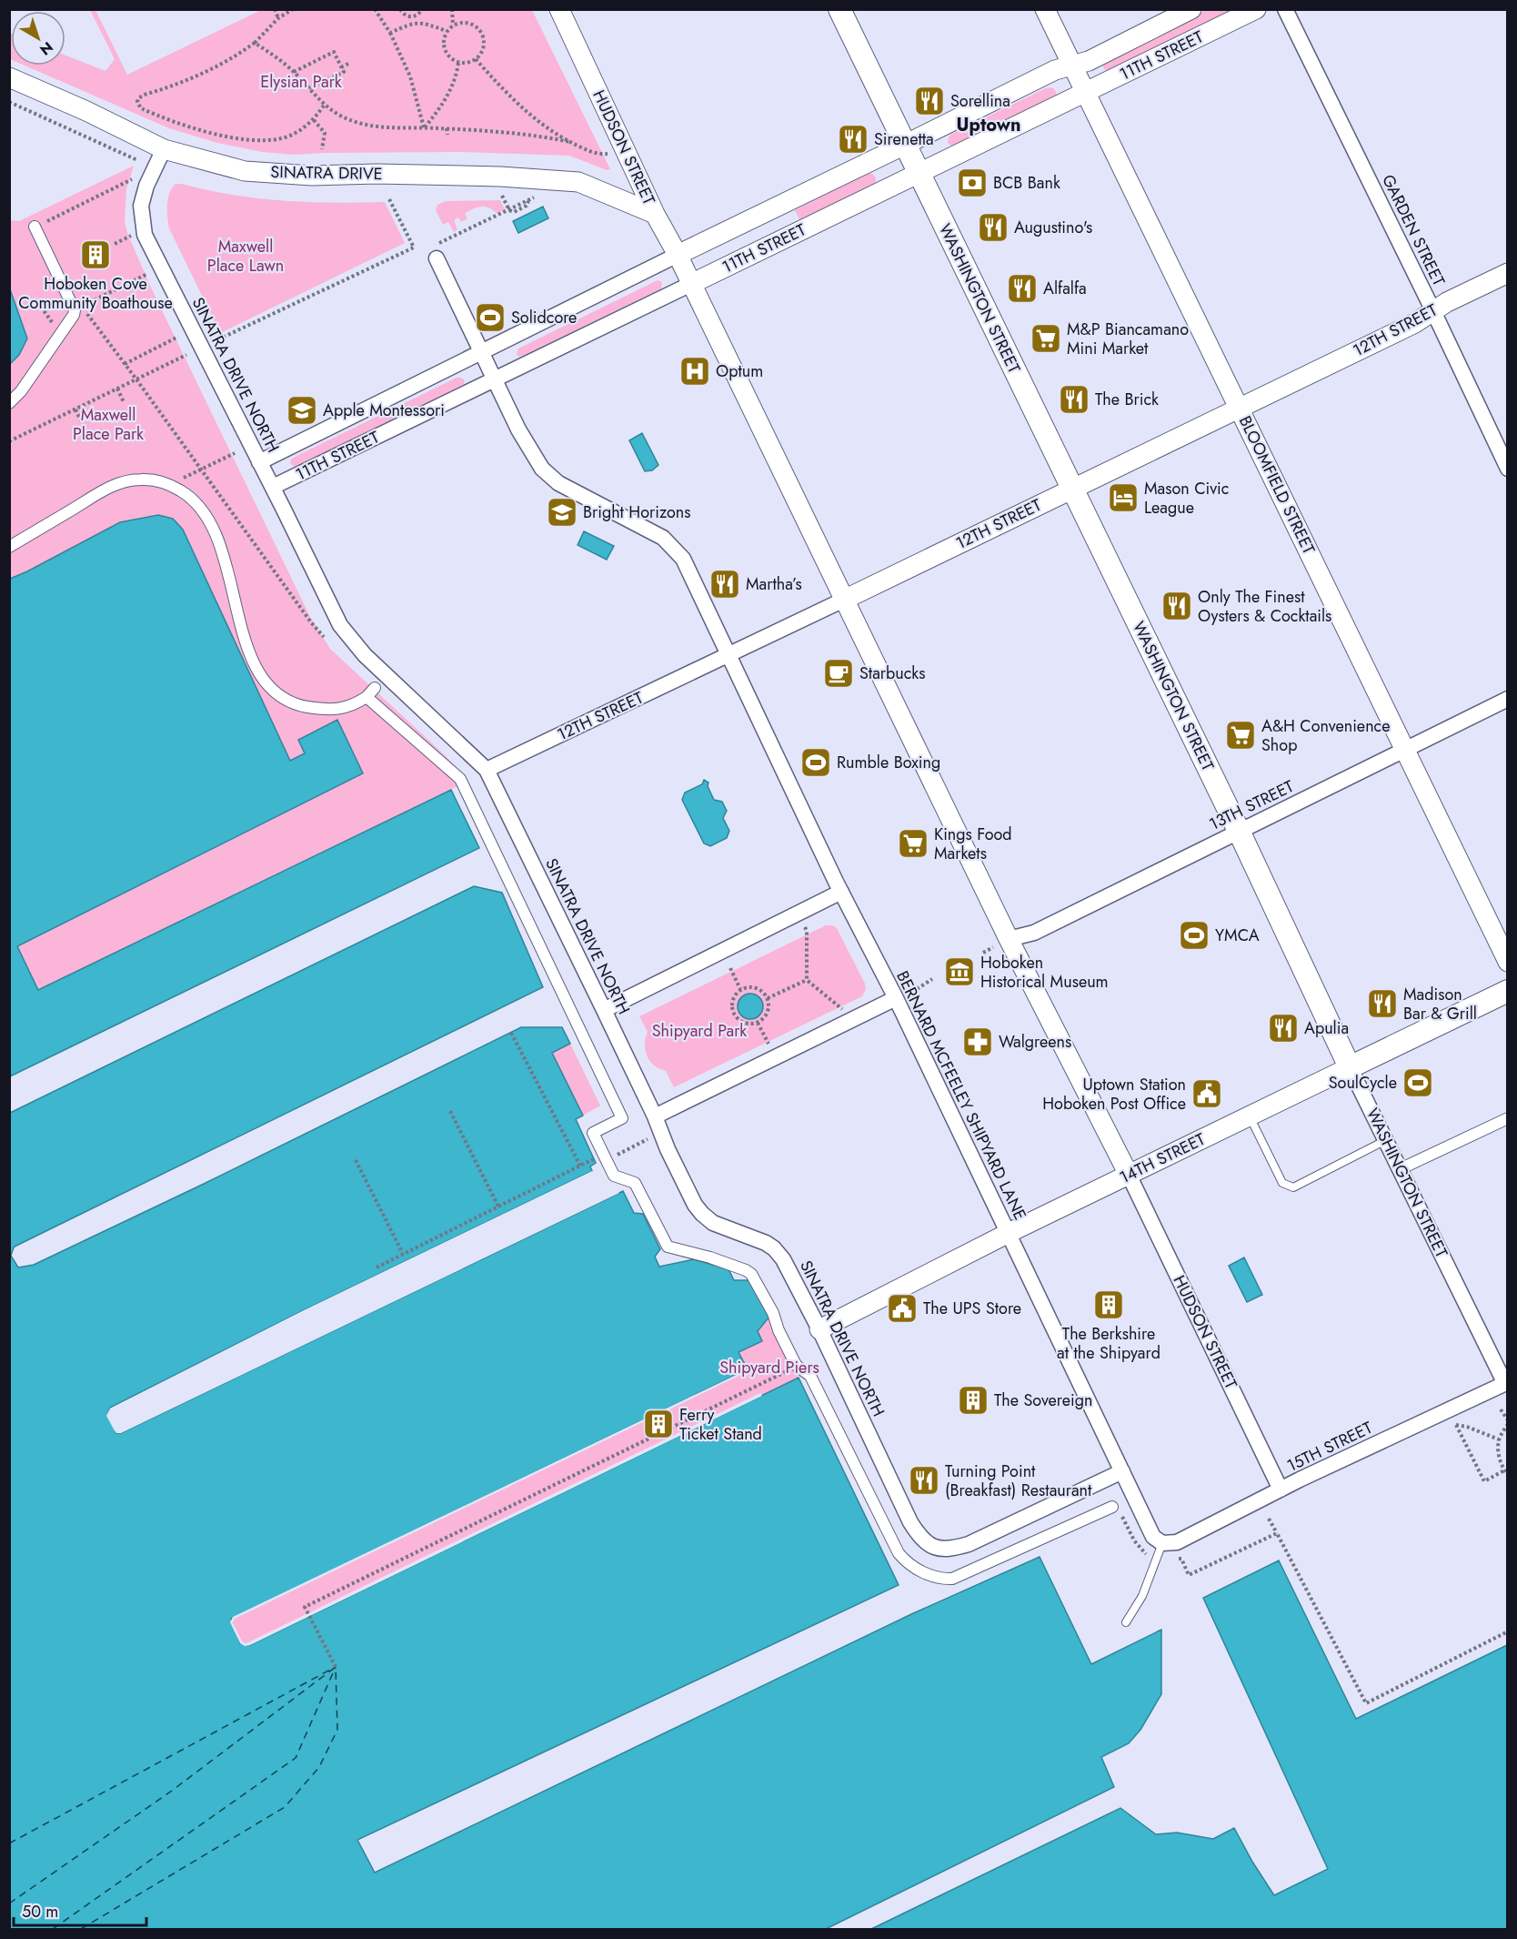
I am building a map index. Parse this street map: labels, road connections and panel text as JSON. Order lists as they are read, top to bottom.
{
  "streets": {
    "main road": ["WASHINGTON STREET", "14TH STREET"],
    "street": [
      "11TH STREET",
      "HUDSON STREET",
      "SINATRA DRIVE",
      "GARDEN STREET",
      "12TH STREET",
      "SINATRA DRIVE NORTH",
      "BLOOMFIELD STREET",
      "13TH STREET",
      "BERNARD MCFEELEY SHIPYARD LANE",
      "15TH STREET"
    ]
  },
  "crossings": [
    ["11TH STREET", "HUDSON STREET"],
    ["11TH STREET", "WASHINGTON STREET"],
    ["11TH STREET", "SINATRA DRIVE NORTH"],
    ["11TH STREET", "BLOOMFIELD STREET"],
    ["11TH STREET", "BERNARD MCFEELEY SHIPYARD LANE"],
    ["HUDSON STREET", "SINATRA DRIVE"],
    ["HUDSON STREET", "12TH STREET"],
    ["HUDSON STREET", "13TH STREET"],
    ["HUDSON STREET", "14TH STREET"],
    ["HUDSON STREET", "15TH STREET"],
    ["SINATRA DRIVE", "SINATRA DRIVE NORTH"],
    ["GARDEN STREET", "12TH STREET"],
    ["WASHINGTON STREET", "12TH STREET"],
    ["WASHINGTON STREET", "13TH STREET"],
    ["WASHINGTON STREET", "14TH STREET"],
    ["WASHINGTON STREET", "15TH STREET"],
    ["12TH STREET", "SINATRA DRIVE NORTH"],
    ["12TH STREET", "BLOOMFIELD STREET"],
    ["12TH STREET", "BERNARD MCFEELEY SHIPYARD LANE"],
    ["SINATRA DRIVE NORTH", "BERNARD MCFEELEY SHIPYARD LANE"],
    ["SINATRA DRIVE NORTH", "14TH STREET"],
    ["BLOOMFIELD STREET", "13TH STREET"],
    ["BERNARD MCFEELEY SHIPYARD LANE", "14TH STREET"],
    ["BERNARD MCFEELEY SHIPYARD LANE", "15TH STREET"]
  ],
  "districts": ["Uptown"],
  "parks": [
    "Elysian Park",
    "Maxwell Place Lawn",
    "Maxwell Place Park",
    "Shipyard Park",
    "Shipyard Piers"
  ],
  "places": {
    "restaurant": [
      "Sorellina",
      "Sirenetta",
      "Augustino's",
      "Alfalfa",
      "The Brick",
      "Martha’s",
      "Only The Finest Oysters & Cocktails",
      "Madison Bar & Grill",
      "Apulia",
      "Turning Point (Breakfast) Restaurant"
    ],
    "bank": ["BCB Bank"],
    "building": [
      "Hoboken Cove Community Boathouse",
      "The Berkshire at the Shipyard",
      "The Sovereign",
      "Ferry Ticket Stand"
    ],
    "sports": [
      "Solidcore",
      "Rumble Boxing",
      "YMCA",
      "SoulCycle"
    ],
    "supermarket": ["M&P Biancamano Mini Market", "A&H Convenience Shop", "Kings Food Markets"],
    "hospital": ["Optum"],
    "school or university": ["Apple Montessori", "Bright Horizons"],
    "hotel": ["Mason Civic League"],
    "cafe": ["Starbucks"],
    "museum": ["Hoboken Historical Museum"],
    "pharmacy": ["Walgreens"],
    "public building": ["Uptown Station Hoboken Post Office", "The UPS Store"]
  },
  "scale_bar": "50 m",
  "north": "bottom right"
}
